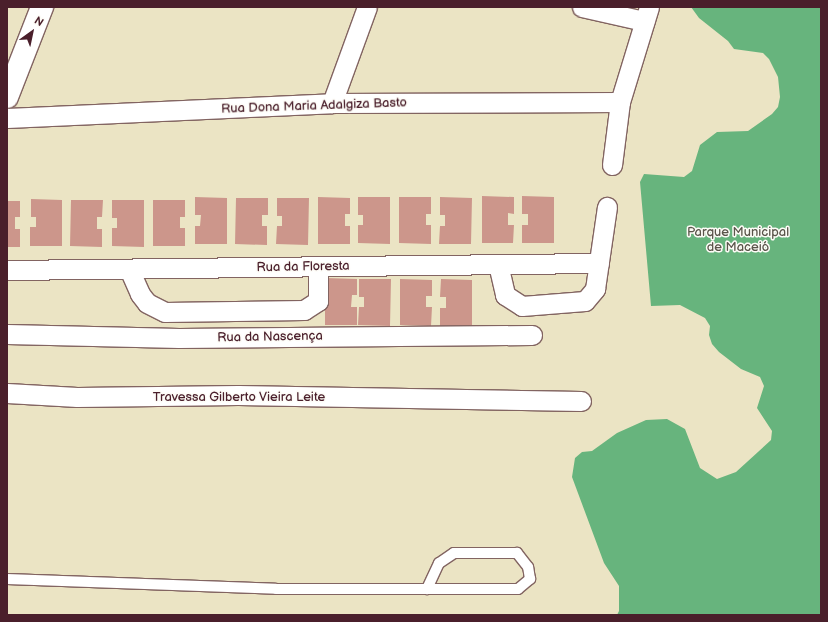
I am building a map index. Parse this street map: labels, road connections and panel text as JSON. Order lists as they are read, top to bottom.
{
  "streets": {
    "street": [
      "Rua Dona Maria Adalgiza Basto",
      "Rua da Floresta",
      "Rua da Nascença",
      "Travessa Gilberto Vieira Leite"
    ]
  },
  "parks": ["Parque Municipal de Maceió"],
  "north": "top right"
}
